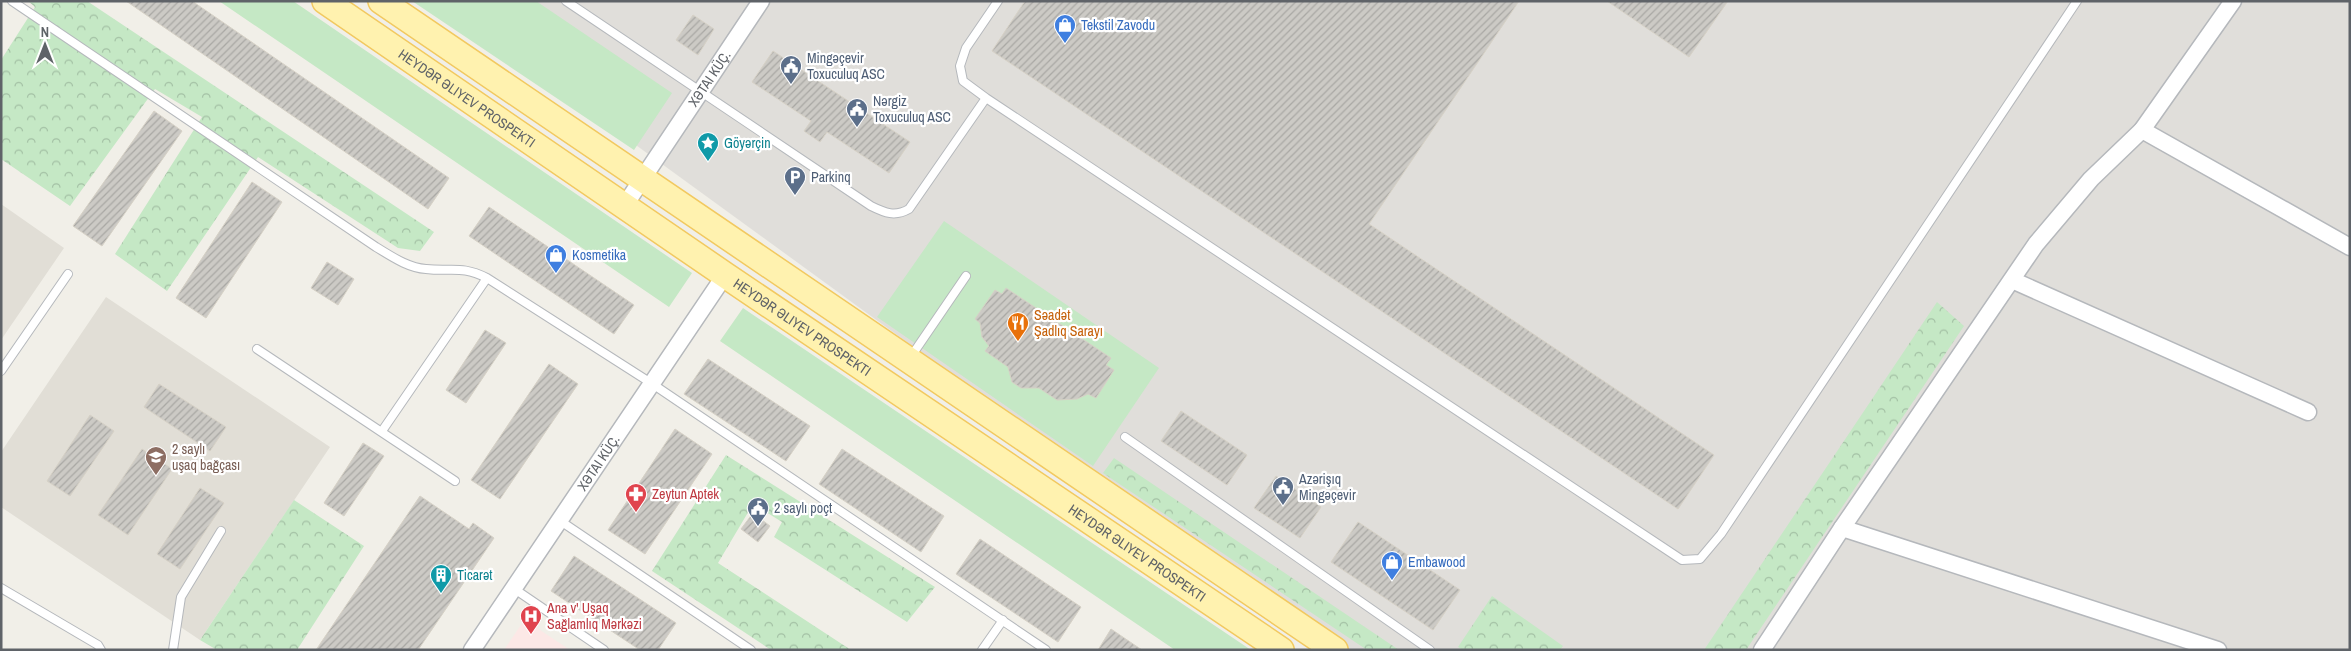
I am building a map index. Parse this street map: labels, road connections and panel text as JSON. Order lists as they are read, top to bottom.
{
  "streets": {
    "main road": ["HEYDƏR ƏLIYEV PROSPEKTI"],
    "street": ["XƏTAI KÜÇ."]
  },
  "crossings": [
    ["XƏTAI KÜÇ.", "HEYDƏR ƏLIYEV PROSPEKTI"]
  ],
  "places": {
    "shop": ["Tekstil Zavodu", "Kosmetika", "Embawood"],
    "public building": [
      "Mingəçevir Toxuculuq ASC",
      "Nərgiz Toxuculuq ASC",
      "Azərişıq Mingəçevir",
      "2 saylı poçt"
    ],
    "place": ["Göyərçin"],
    "parking": ["Parkinq"],
    "restaurant": ["Səadət Şadlıq Sarayı"],
    "school or university": ["2 saylı uşaq bağçası"],
    "pharmacy": ["Zeytun Aptek"],
    "building": ["Ticarət"],
    "hospital": ["Ana v' Uşaq Sağlamlıq Mərkəzi"]
  },
  "north": "top"
}
